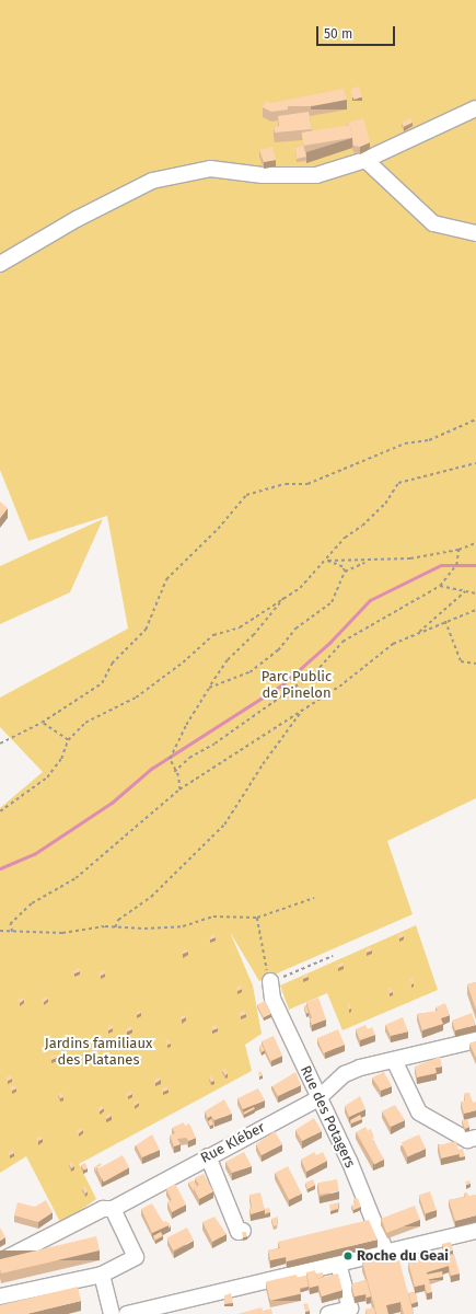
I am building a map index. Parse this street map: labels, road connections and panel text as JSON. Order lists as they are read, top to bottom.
{
  "streets": {
    "street": ["Rue des Potagers", "Rue Kléber"]
  },
  "crossings": [
    ["Rue des Potagers", "Rue Kléber"]
  ],
  "parks": ["Parc Public de Pinelon", "Jardins familiaux des Platanes"],
  "places": ["Roche du Geai"],
  "scale_bar": "50 m"
}
